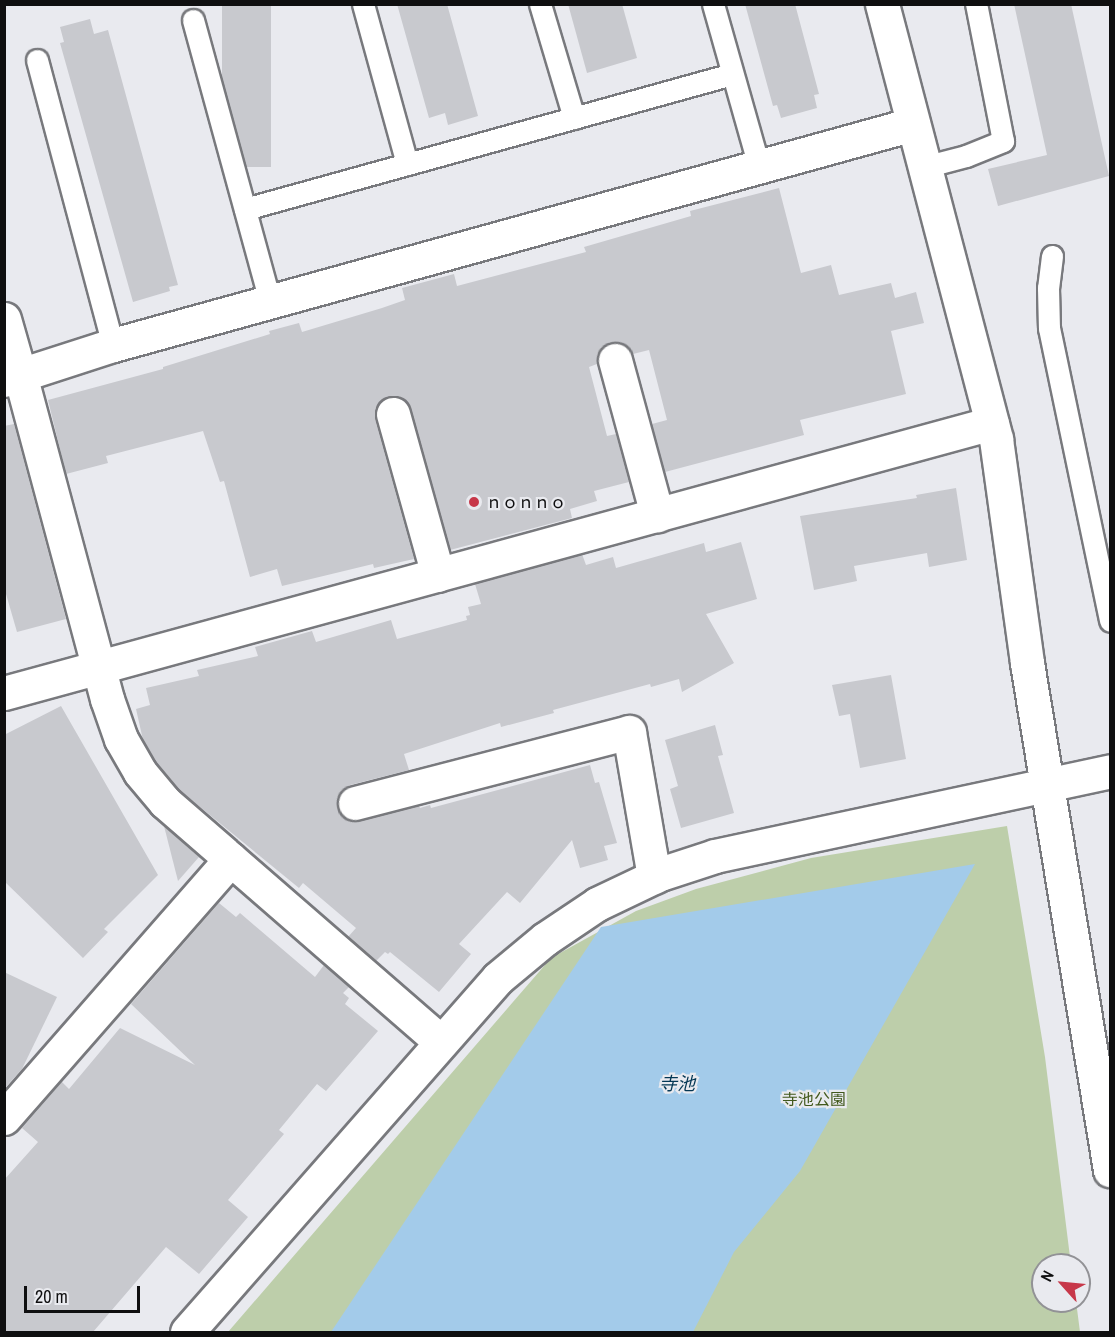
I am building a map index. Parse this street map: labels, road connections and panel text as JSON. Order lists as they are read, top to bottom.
{
  "water": ["寺池"],
  "parks": ["寺池公園"],
  "places": ["ｎｏｎｎｏ"],
  "scale_bar": "20 m",
  "north": "top left"
}
